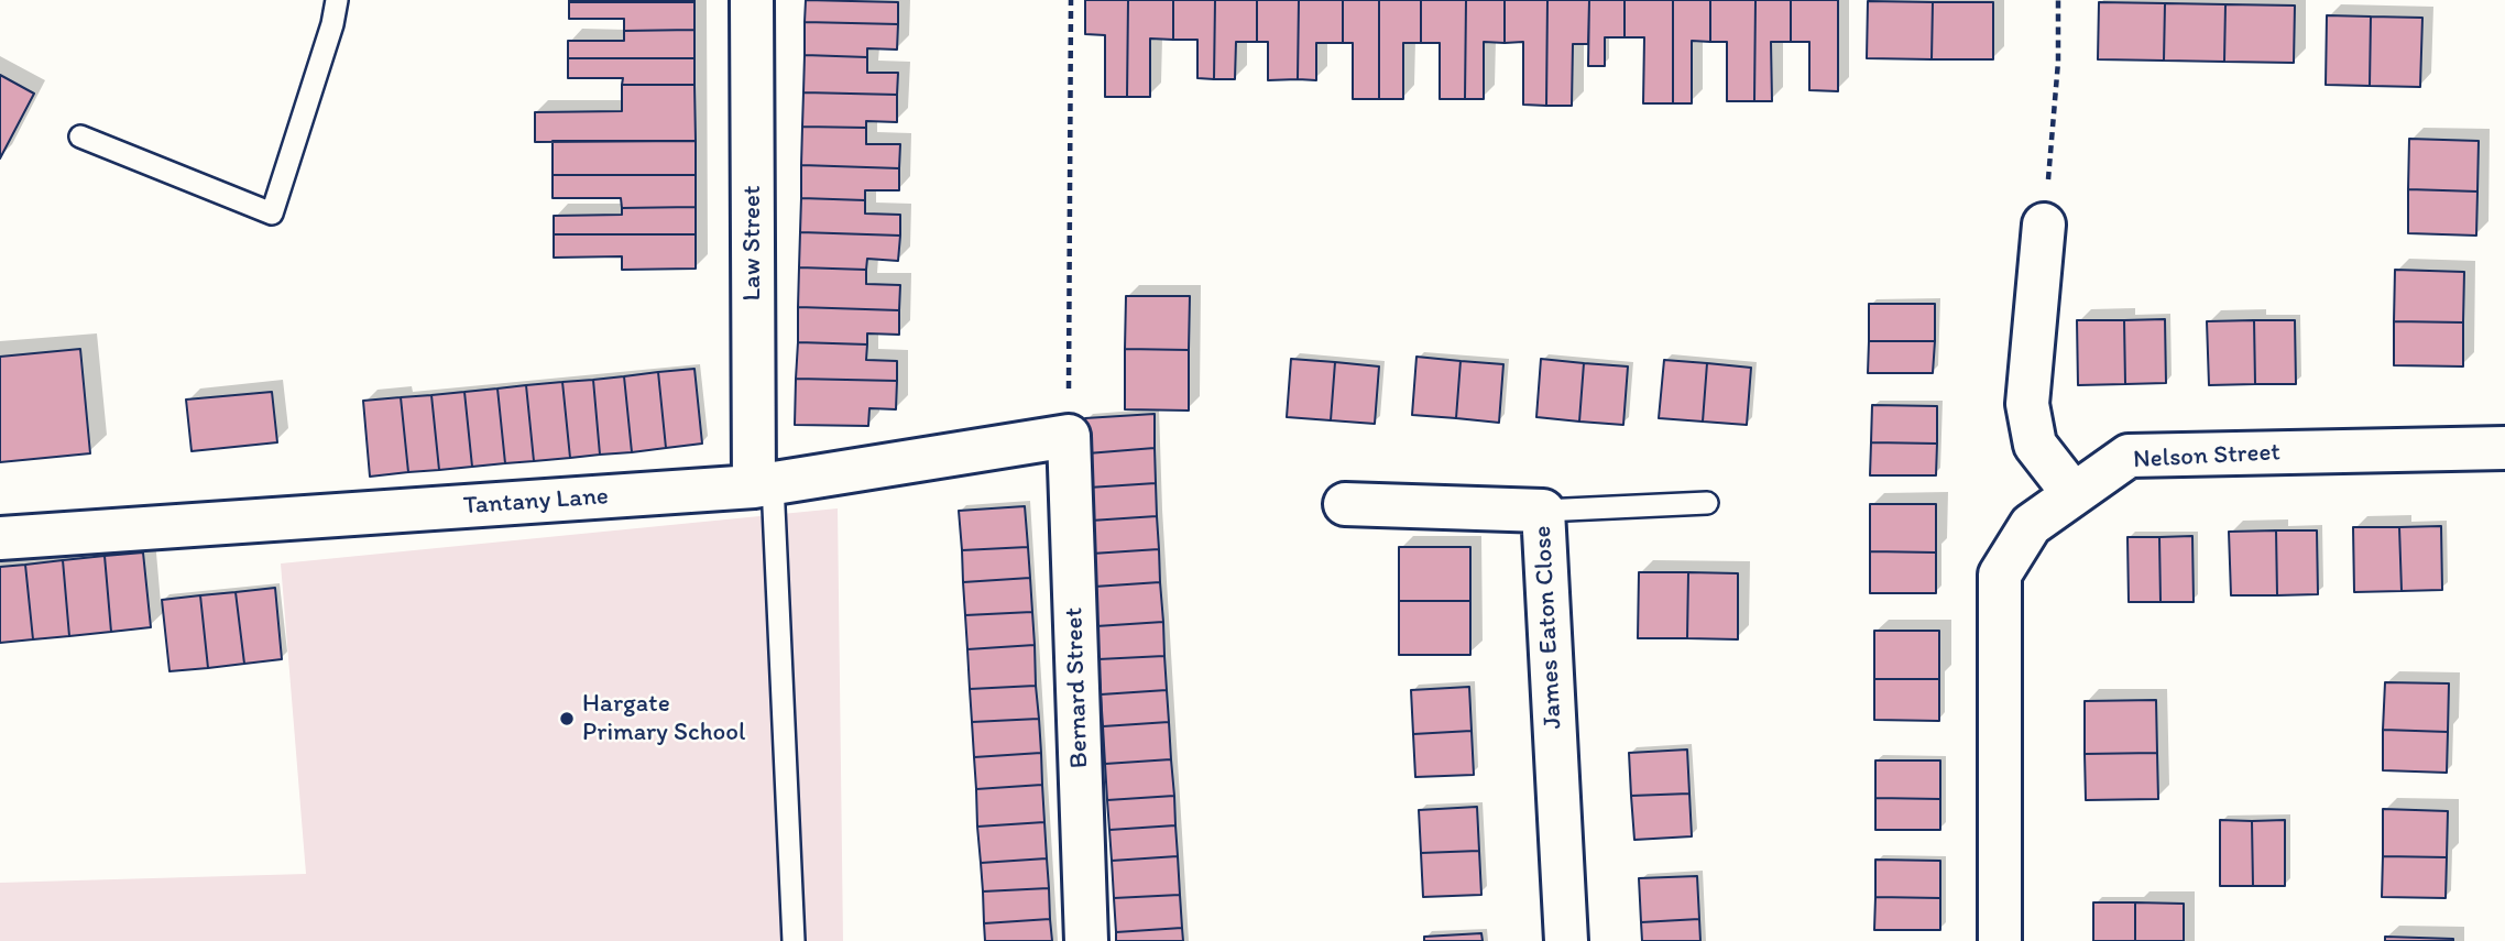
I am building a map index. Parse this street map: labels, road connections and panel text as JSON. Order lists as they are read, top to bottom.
{
  "streets": {
    "street": [
      "Law Street",
      "Nelson Street",
      "Tantany Lane",
      "James Eaton Close",
      "Bernard Street"
    ]
  },
  "crossings": [
    ["Law Street", "Tantany Lane"],
    ["Tantany Lane", "Bernard Street"]
  ],
  "places": ["Hargate Primary School"]
}
